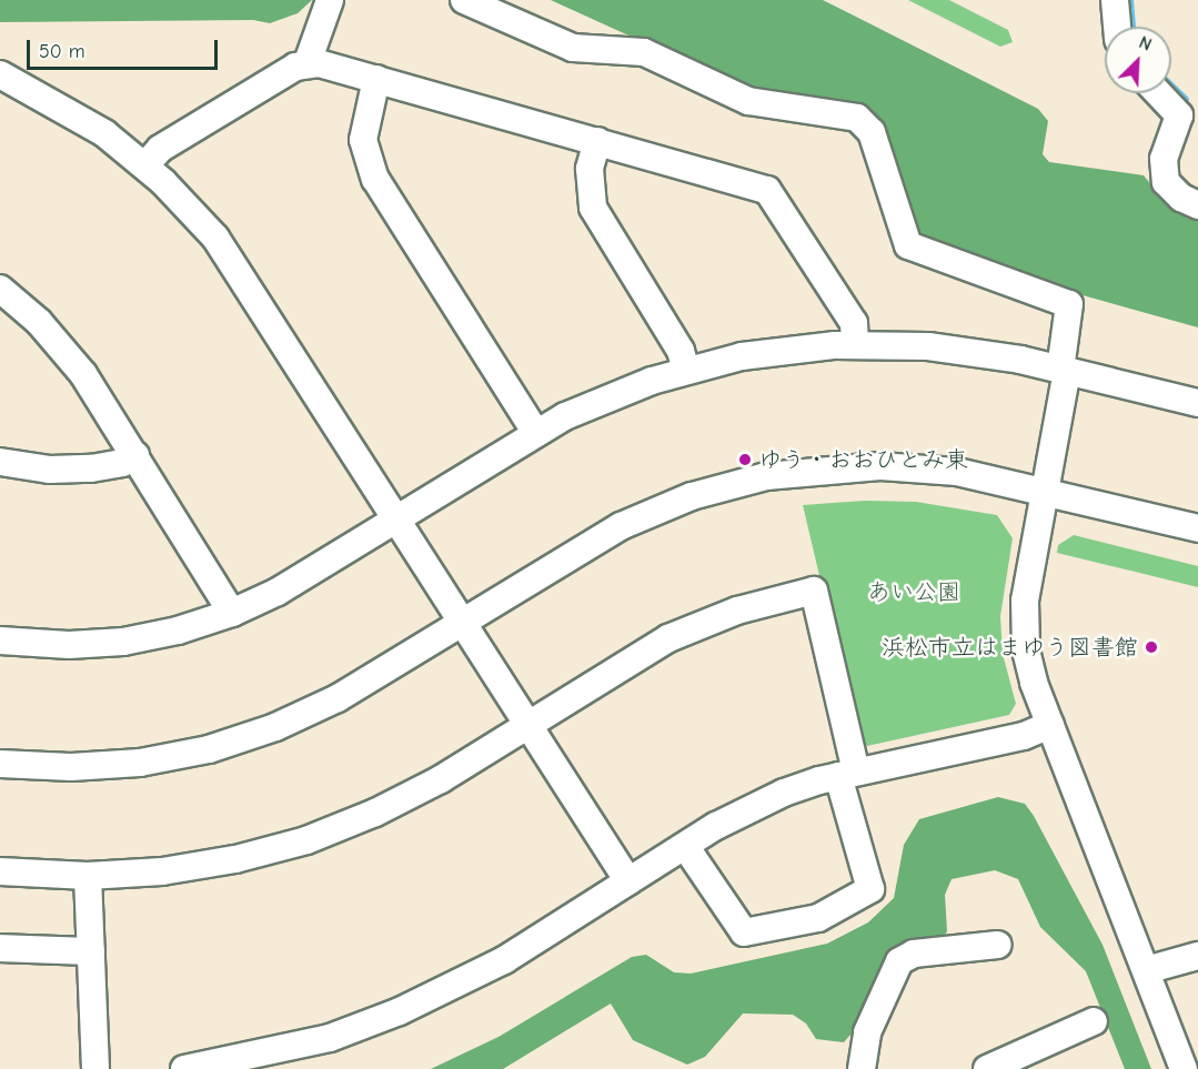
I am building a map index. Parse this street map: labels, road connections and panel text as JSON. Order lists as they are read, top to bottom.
{
  "parks": ["あい公園"],
  "places": ["ゆう・おおひとみ東", "浜松市立はまゆう図書館"],
  "scale_bar": "50 m",
  "north": "top right"
}
